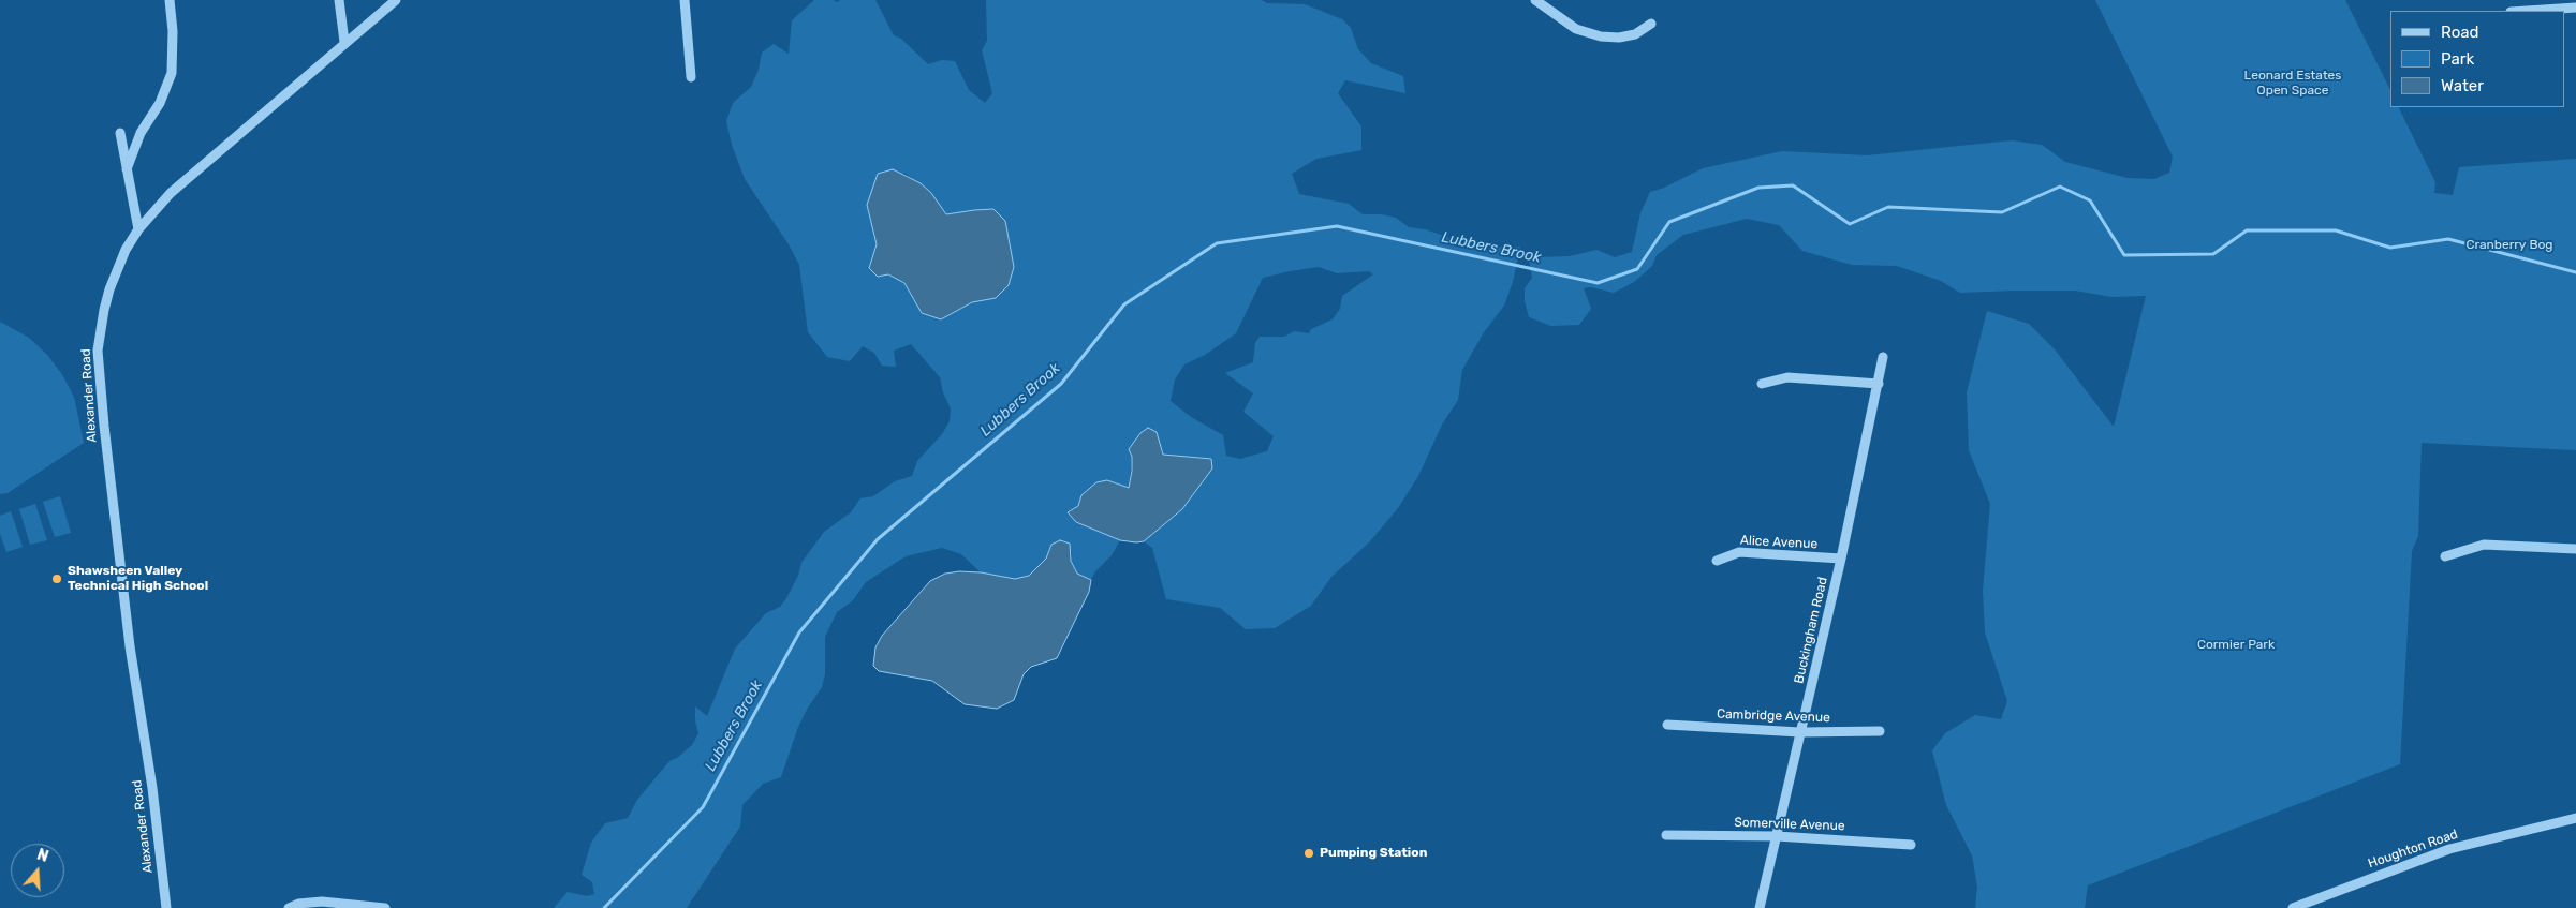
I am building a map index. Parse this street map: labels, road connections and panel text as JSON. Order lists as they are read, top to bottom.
{
  "streets": {
    "street": [
      "Alexander Road",
      "Alice Avenue",
      "Buckingham Road",
      "Cambridge Avenue",
      "Somerville Avenue",
      "Houghton Road"
    ]
  },
  "crossings": [
    ["Alice Avenue", "Buckingham Road"],
    ["Buckingham Road", "Cambridge Avenue"],
    ["Buckingham Road", "Somerville Avenue"]
  ],
  "water": ["Lubbers Brook"],
  "parks": ["Leonard Estates Open Space", "Cranberry Bog", "Cormier Park"],
  "places": ["Shawsheen Valley Technical High School", "Pumping Station"],
  "legend": ["Road", "Park", "Water"],
  "north": "top"
}
